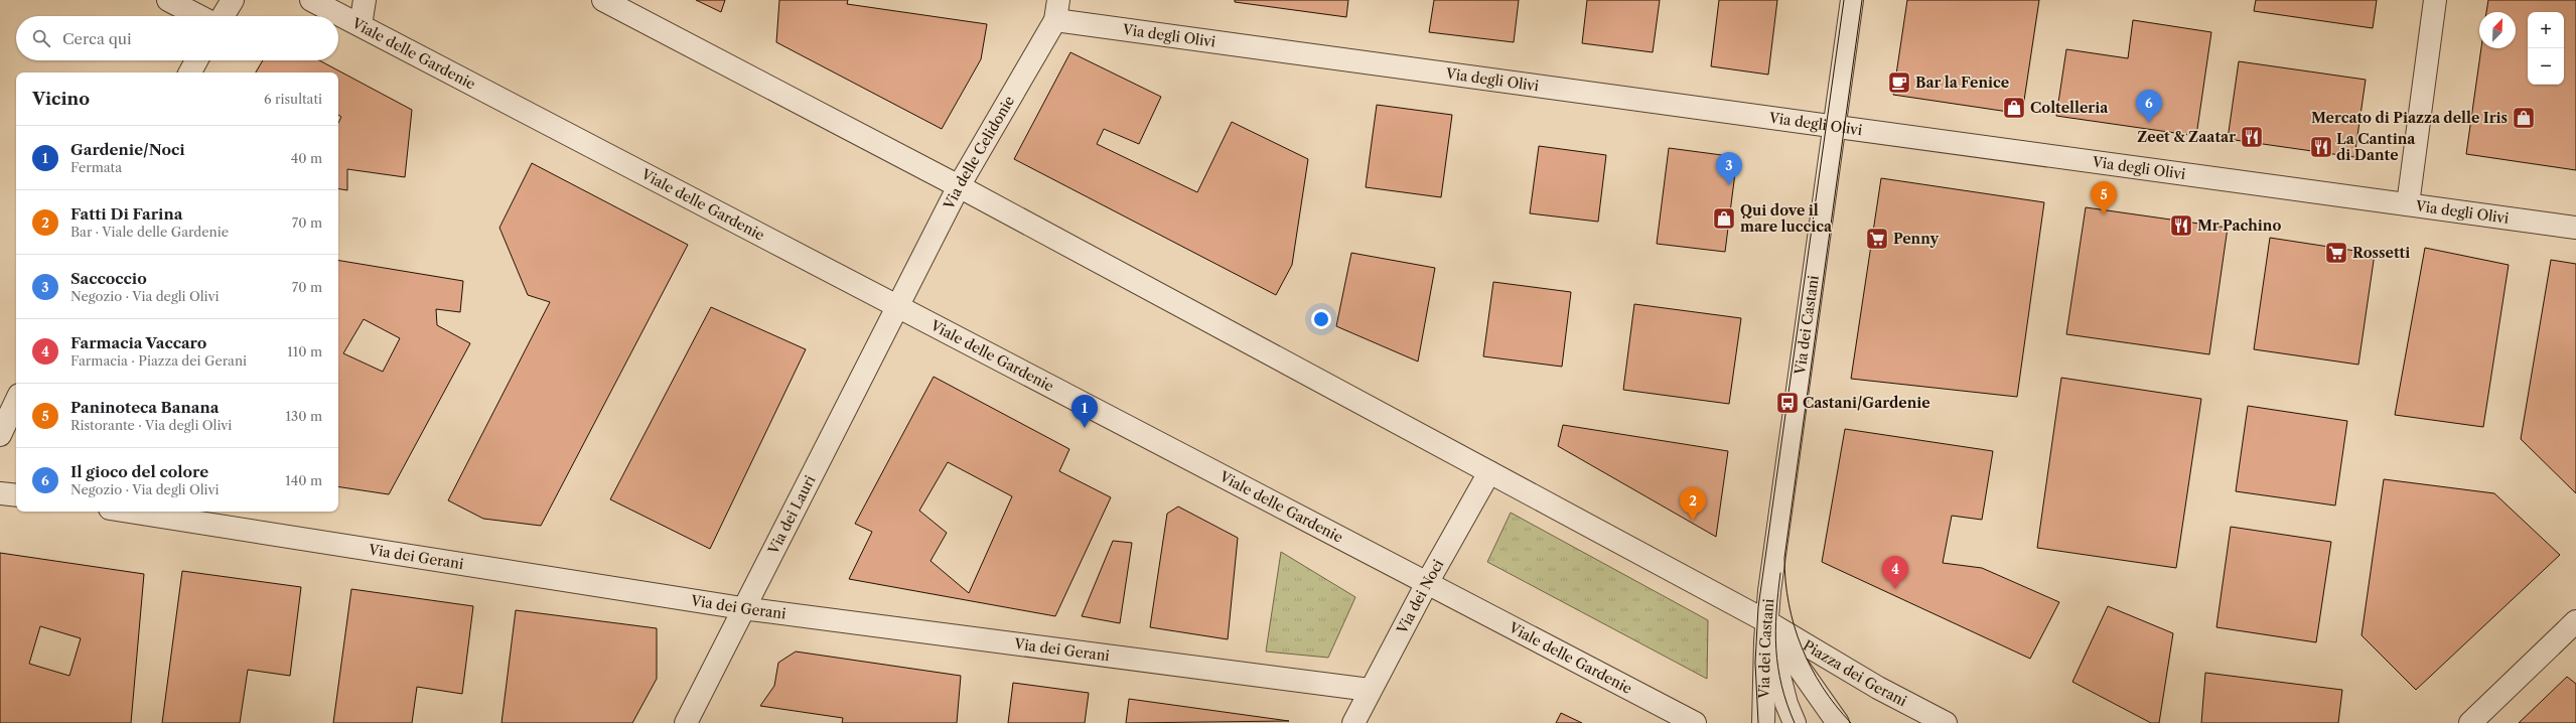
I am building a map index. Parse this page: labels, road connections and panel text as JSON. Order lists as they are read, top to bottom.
{
  "streets": {
    "street": [
      "Via degli Olivi",
      "Viale delle Gardenie",
      "Via delle Celidonie",
      "Via dei Castani",
      "Via dei Lauri",
      "Via dei Gerani",
      "Via dei Noci",
      "Piazza dei Gerani"
    ]
  },
  "crossings": [
    ["Via degli Olivi", "Via delle Celidonie"],
    ["Via degli Olivi", "Via dei Castani"],
    ["Viale delle Gardenie", "Via delle Celidonie"],
    ["Viale delle Gardenie", "Via dei Lauri"],
    ["Viale delle Gardenie", "Via dei Noci"],
    ["Via delle Celidonie", "Via dei Lauri"],
    ["Via dei Castani", "Piazza dei Gerani"],
    ["Via dei Lauri", "Via dei Gerani"],
    ["Via dei Gerani", "Via dei Noci"]
  ],
  "places": {
    "cafe": ["Bar la Fenice"],
    "shop": ["Coltelleria", "Mercato di Piazza delle Iris", "Qui dove il mare luccica"],
    "restaurant": ["Zeet & Zaatar", "La Cantina di Dante", "Mr Pachino"],
    "supermarket": ["Penny", "Rossetti"],
    "bus stop": ["Castani/Gardenie"]
  },
  "north": "top right",
  "page": {
    "map_buttons": ["+", "−"],
    "search": "Cerca qui",
    "heading": ["Vicino", "6 risultati"],
    "pins": [
      "6",
      "3",
      "5",
      "1",
      "2",
      "4"
    ],
    "list": [
      {
        "mark": "1",
        "name": "Gardenie/Noci",
        "note": "Fermata",
        "value": "40 m"
      },
      {
        "mark": "2",
        "name": "Fatti Di Farina",
        "note": "Bar · Viale delle Gardenie",
        "value": "70 m"
      },
      {
        "mark": "3",
        "name": "Saccoccio",
        "note": "Negozio · Via degli Olivi",
        "value": "70 m"
      },
      {
        "mark": "4",
        "name": "Farmacia Vaccaro",
        "note": "Farmacia · Piazza dei Gerani",
        "value": "110 m"
      },
      {
        "mark": "5",
        "name": "Paninoteca Banana",
        "note": "Ristorante · Via degli Olivi",
        "value": "130 m"
      },
      {
        "mark": "6",
        "name": "Il gioco del colore",
        "note": "Negozio · Via degli Olivi",
        "value": "140 m"
      }
    ]
  }
}
